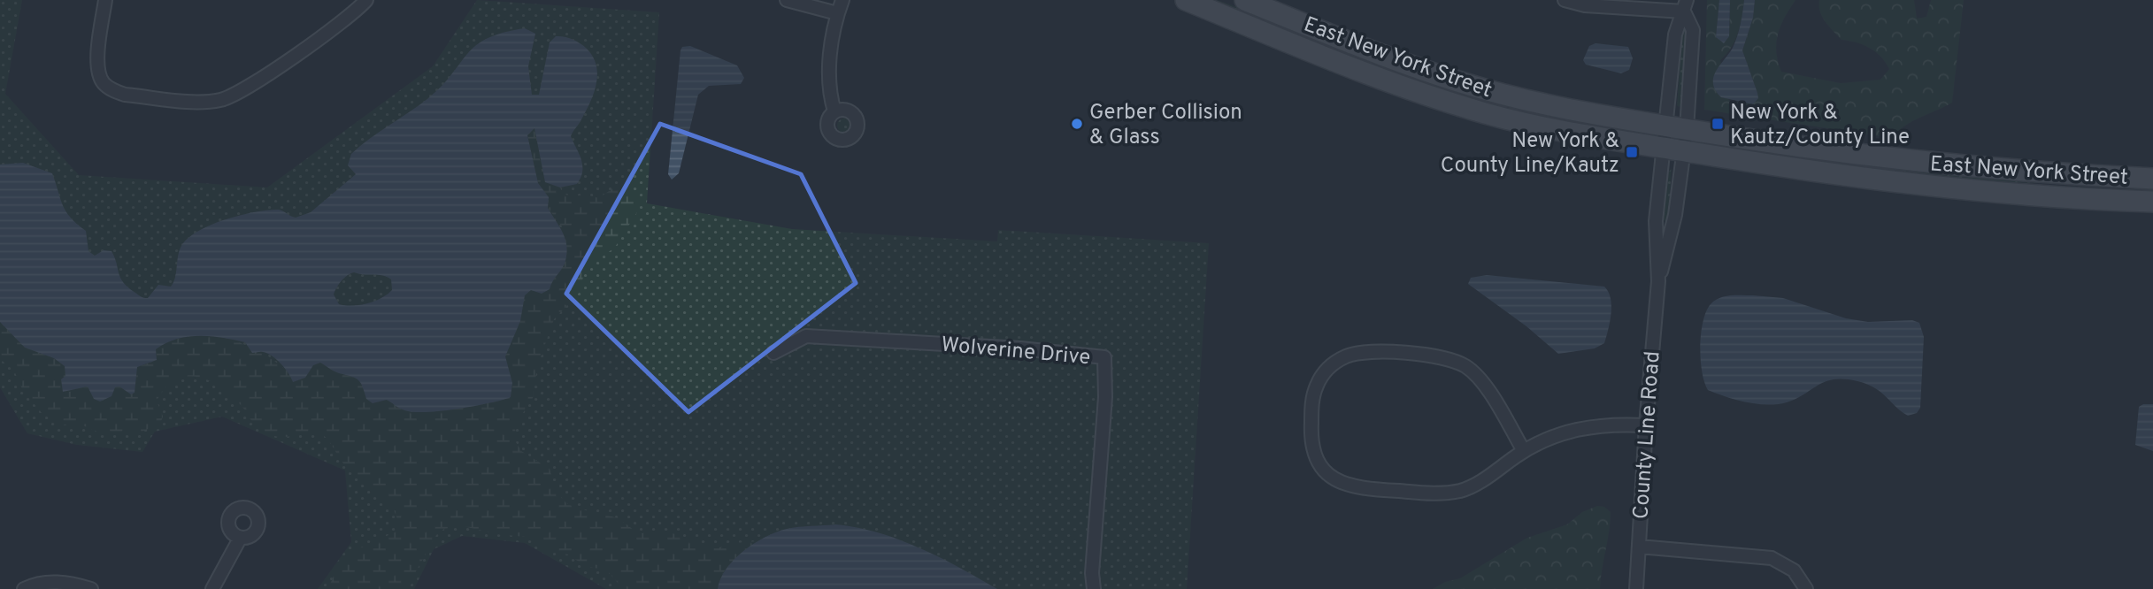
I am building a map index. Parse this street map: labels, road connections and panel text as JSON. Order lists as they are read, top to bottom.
{
  "streets": {
    "main road": ["East New York Street"],
    "street": ["Wolverine Drive", "County Line Road"]
  },
  "crossings": [
    ["East New York Street", "County Line Road"]
  ],
  "places": {
    "other": ["Gerber Collision & Glass"],
    "transit": ["New York & Kautz/County Line", "New York & County Line/Kautz"]
  }
}
